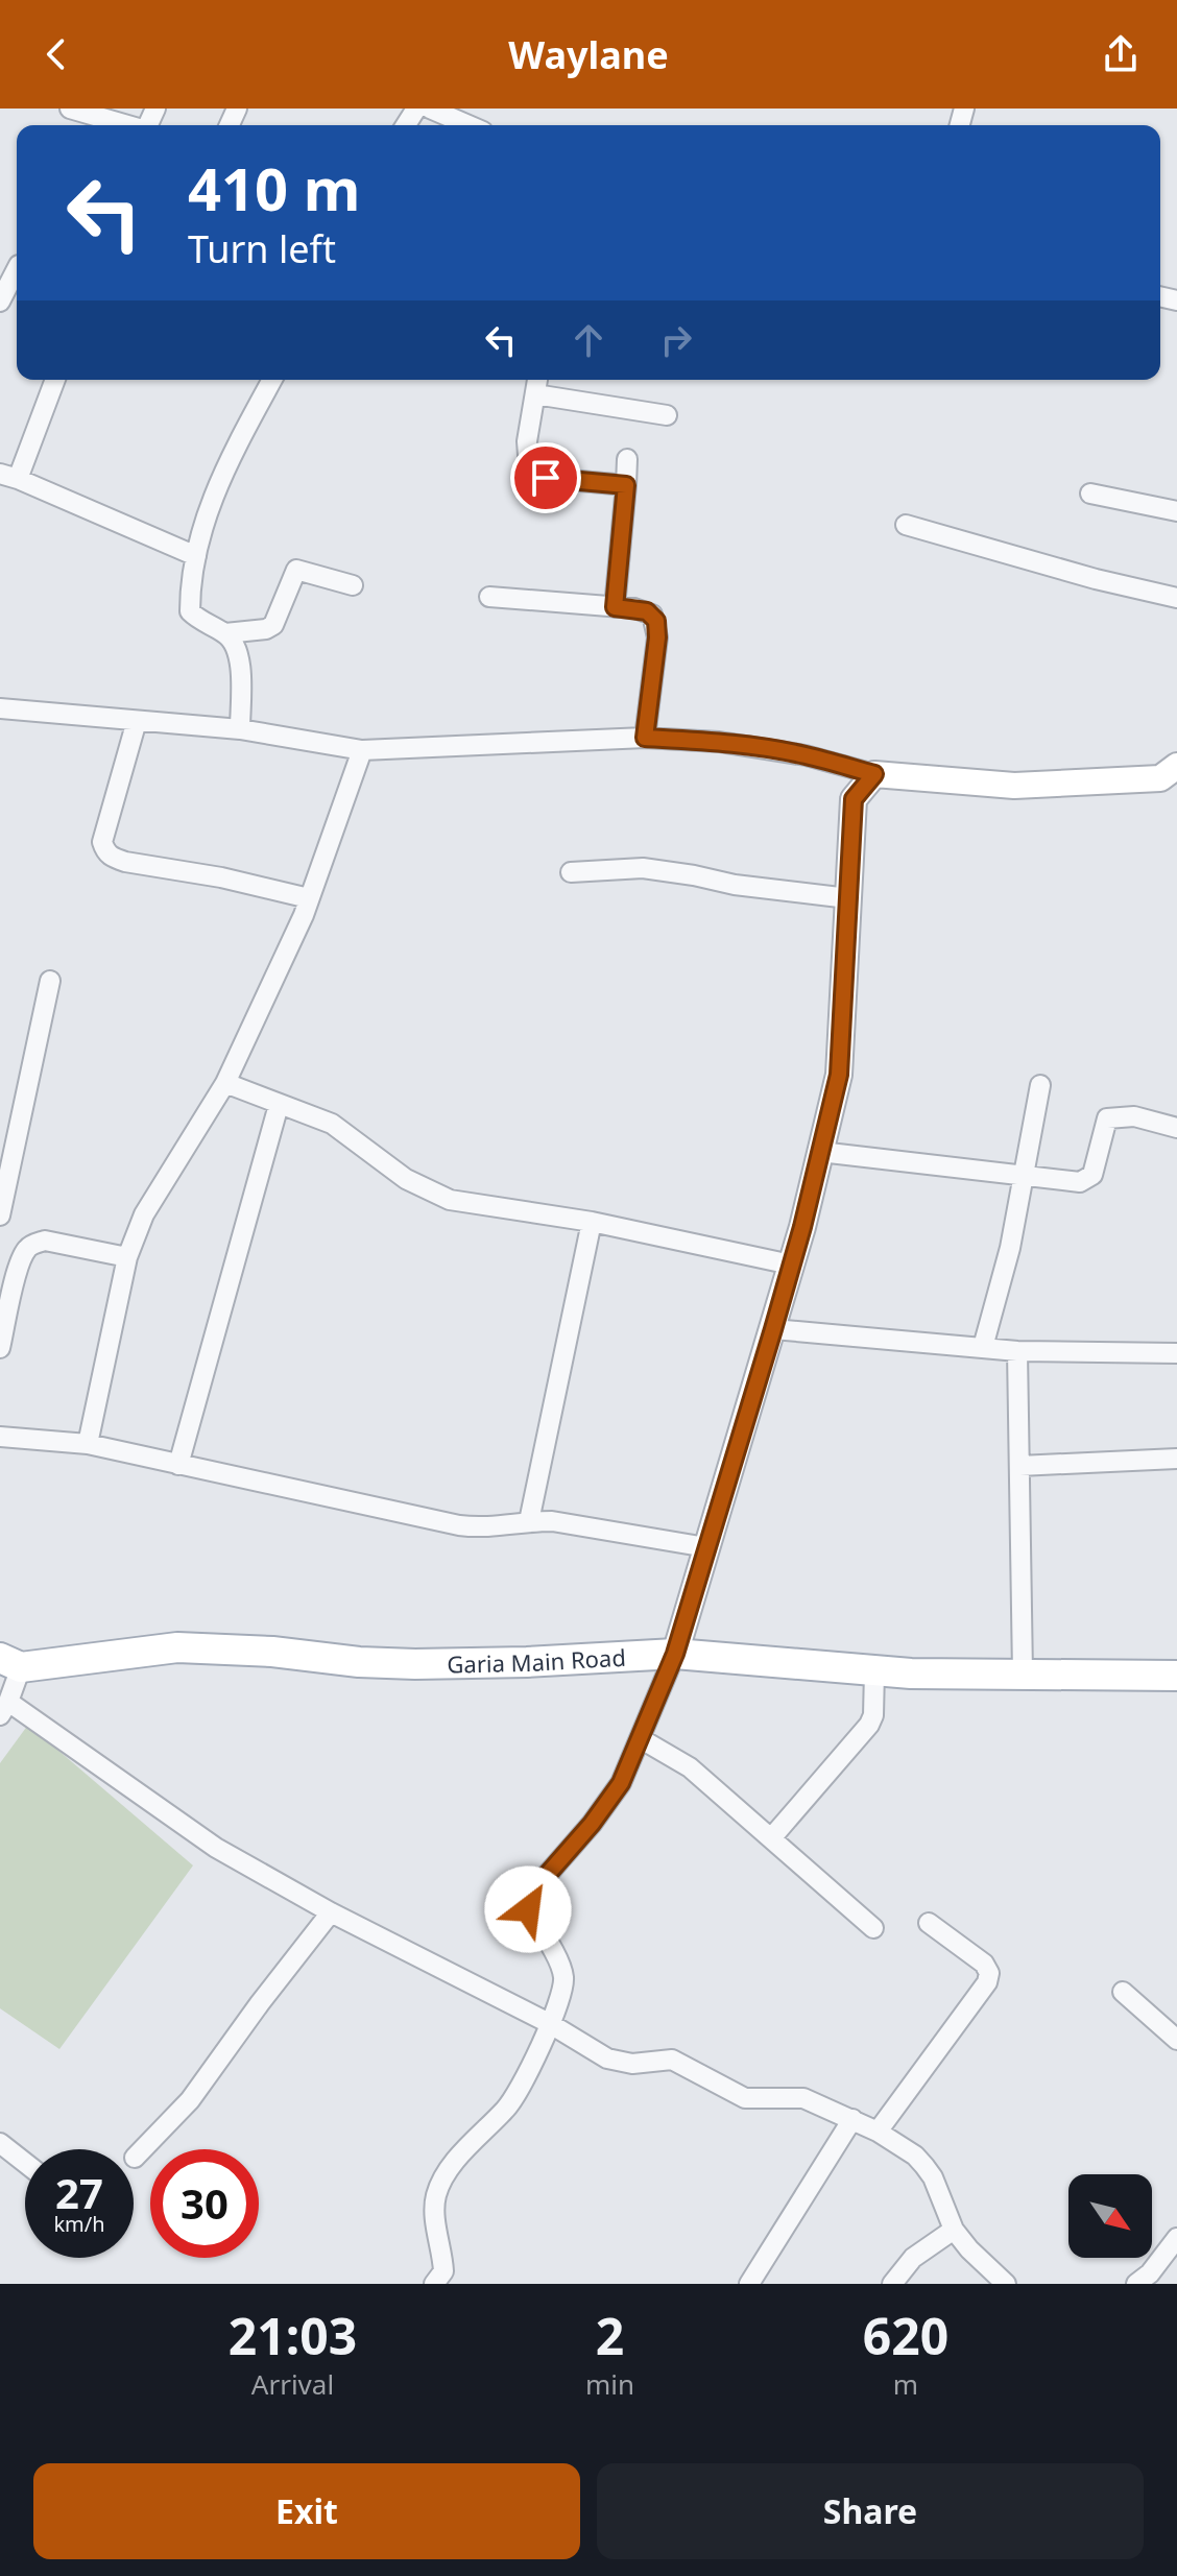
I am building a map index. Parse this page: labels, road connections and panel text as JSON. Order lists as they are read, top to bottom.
{
  "streets": {
    "main road": ["Garia Main Road"]
  },
  "north": "bottom right",
  "page": {
    "header": "Waylane",
    "turn": ["410 m", "Turn left"],
    "speed": "27 km/h",
    "limit": "30",
    "eta": [
      "21:03",
      "Arrival",
      "2",
      "min",
      "620",
      "m"
    ],
    "buttons": ["Exit", "Share"]
  }
}
